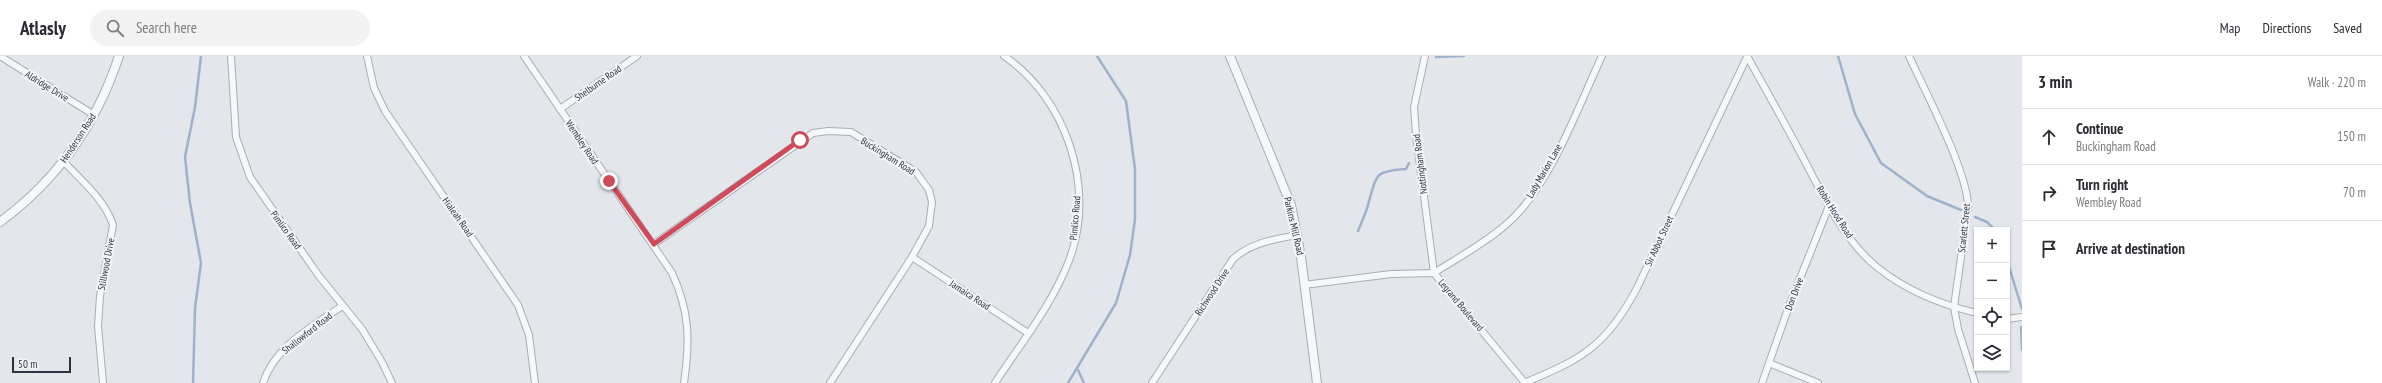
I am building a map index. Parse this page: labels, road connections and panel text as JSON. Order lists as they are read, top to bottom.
{
  "streets": {
    "street": [
      "Shelburne Road",
      "Aldridge Drive",
      "Henderson Road",
      "Wembley Road",
      "Buckingham Road",
      "Nottingham Road",
      "Lady Marion Lane",
      "Robin Hood Road",
      "Hialeah Road",
      "Pimlico Road",
      "Parkins Mill Road",
      "Scarlett Street",
      "Sir Abbot Street",
      "Stillwood Drive",
      "Richwood Drive",
      "Don Drive",
      "Jamaica Road",
      "Legrand Boulevard",
      "Shallowford Road"
    ]
  },
  "crossings": [
    ["Shelburne Road", "Wembley Road"],
    ["Aldridge Drive", "Henderson Road"],
    ["Henderson Road", "Stillwood Drive"],
    ["Wembley Road", "Buckingham Road"],
    ["Buckingham Road", "Jamaica Road"],
    ["Nottingham Road", "Lady Marion Lane"],
    ["Nottingham Road", "Legrand Boulevard"],
    ["Lady Marion Lane", "Legrand Boulevard"],
    ["Robin Hood Road", "Scarlett Street"],
    ["Robin Hood Road", "Sir Abbot Street"],
    ["Robin Hood Road", "Don Drive"],
    ["Pimlico Road", "Jamaica Road"],
    ["Pimlico Road", "Shallowford Road"],
    ["Parkins Mill Road", "Richwood Drive"],
    ["Parkins Mill Road", "Legrand Boulevard"],
    ["Sir Abbot Street", "Legrand Boulevard"]
  ],
  "scale_bar": "50 m",
  "page": {
    "header": "Atlasly",
    "search": "Search here",
    "nav": ["Map", "Directions", "Saved"],
    "heading": ["3 min", "Walk · 220 m"],
    "list": [
      ["Continue", "Buckingham Road", "150 m"],
      ["Turn right", "Wembley Road", "70 m"],
      "Arrive at destination"
    ],
    "map_buttons": ["+", "−"],
    "scale": "50 m"
  }
}
